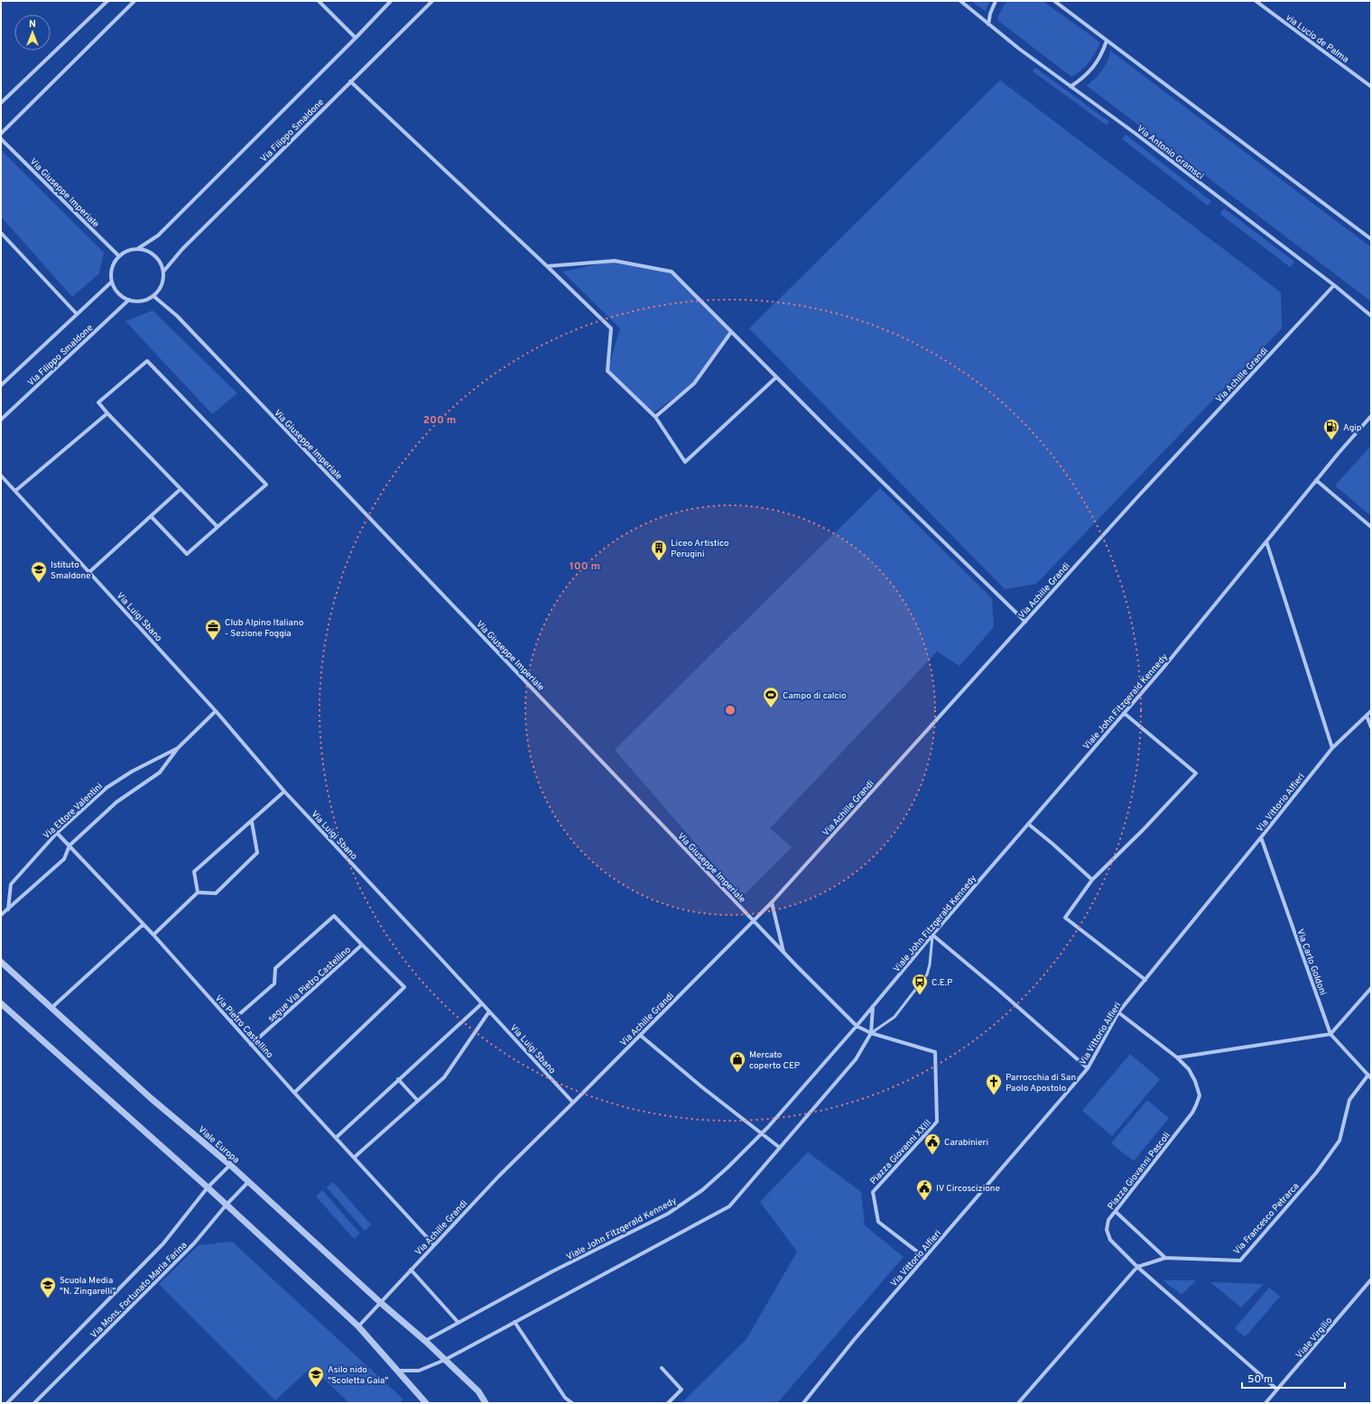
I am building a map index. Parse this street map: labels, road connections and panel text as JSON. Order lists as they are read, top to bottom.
{
  "streets": {
    "street": [
      "via Lucio de Palma",
      "Via Filippo Smaldone",
      "Via Antonio Gramsci",
      "Via Giuseppe Imperiale",
      "Via Achille Grandi",
      "Via Luigi Sbano",
      "Viale John Fitzgerald Kennedy",
      "Via Vittorio Alfieri",
      "Via Ettore Valentini",
      "Via Carlo Goldoni",
      "segue Via Pietro Castellino",
      "Via Pietro Castellino",
      "Viale Europa",
      "Piazza Giovanni XXIII",
      "Piazza Giovanni Pascoli",
      "Via Francesco Petrarca",
      "Via Mons. Fortunato Maria Farina",
      "Viale Virgilio"
    ]
  },
  "crossings": [
    ["Via Filippo Smaldone", "Via Giuseppe Imperiale"],
    ["Via Antonio Gramsci", "Via Achille Grandi"],
    ["Via Giuseppe Imperiale", "Via Achille Grandi"],
    ["Via Giuseppe Imperiale", "Viale John Fitzgerald Kennedy"],
    ["Via Giuseppe Imperiale", "Piazza Giovanni XXIII"],
    ["Via Achille Grandi", "Via Luigi Sbano"],
    ["Via Achille Grandi", "Via Pietro Castellino"],
    ["Via Achille Grandi", "Viale Europa"],
    ["Via Luigi Sbano", "Via Ettore Valentini"],
    ["Viale John Fitzgerald Kennedy", "Viale Europa"],
    ["Viale John Fitzgerald Kennedy", "Piazza Giovanni XXIII"],
    ["Via Vittorio Alfieri", "Via Carlo Goldoni"],
    ["Via Vittorio Alfieri", "Piazza Giovanni XXIII"],
    ["Via Vittorio Alfieri", "Piazza Giovanni Pascoli"],
    ["Via Ettore Valentini", "Via Pietro Castellino"],
    ["Via Carlo Goldoni", "Via Francesco Petrarca"],
    ["segue Via Pietro Castellino", "Via Pietro Castellino"],
    ["Viale Europa", "Via Mons. Fortunato Maria Farina"],
    ["Piazza Giovanni Pascoli", "Via Francesco Petrarca"],
    ["Piazza Giovanni Pascoli", "Viale Virgilio"]
  ],
  "places": {
    "fuel station": ["Agip"],
    "building": ["Liceo Artistico Perugini"],
    "school or university": ["Istituto Smaldone", "Scuola Media \"N. Zingarelli\"", "Asilo nido \"Scoletta Gaia\""],
    "office": ["Club Alpino Italiano - Sezione Foggia"],
    "sports": ["Campo di calcio"],
    "bus stop": ["C.E.P"],
    "shop": ["Mercato coperto CEP"],
    "church": ["Parrocchia di San Paolo Apostolo"],
    "public building": ["Carabinieri", "IV Circoscizione"]
  },
  "scale_bar": "50 m",
  "north": "top",
  "rings": ["200 m", "100 m"]
}
